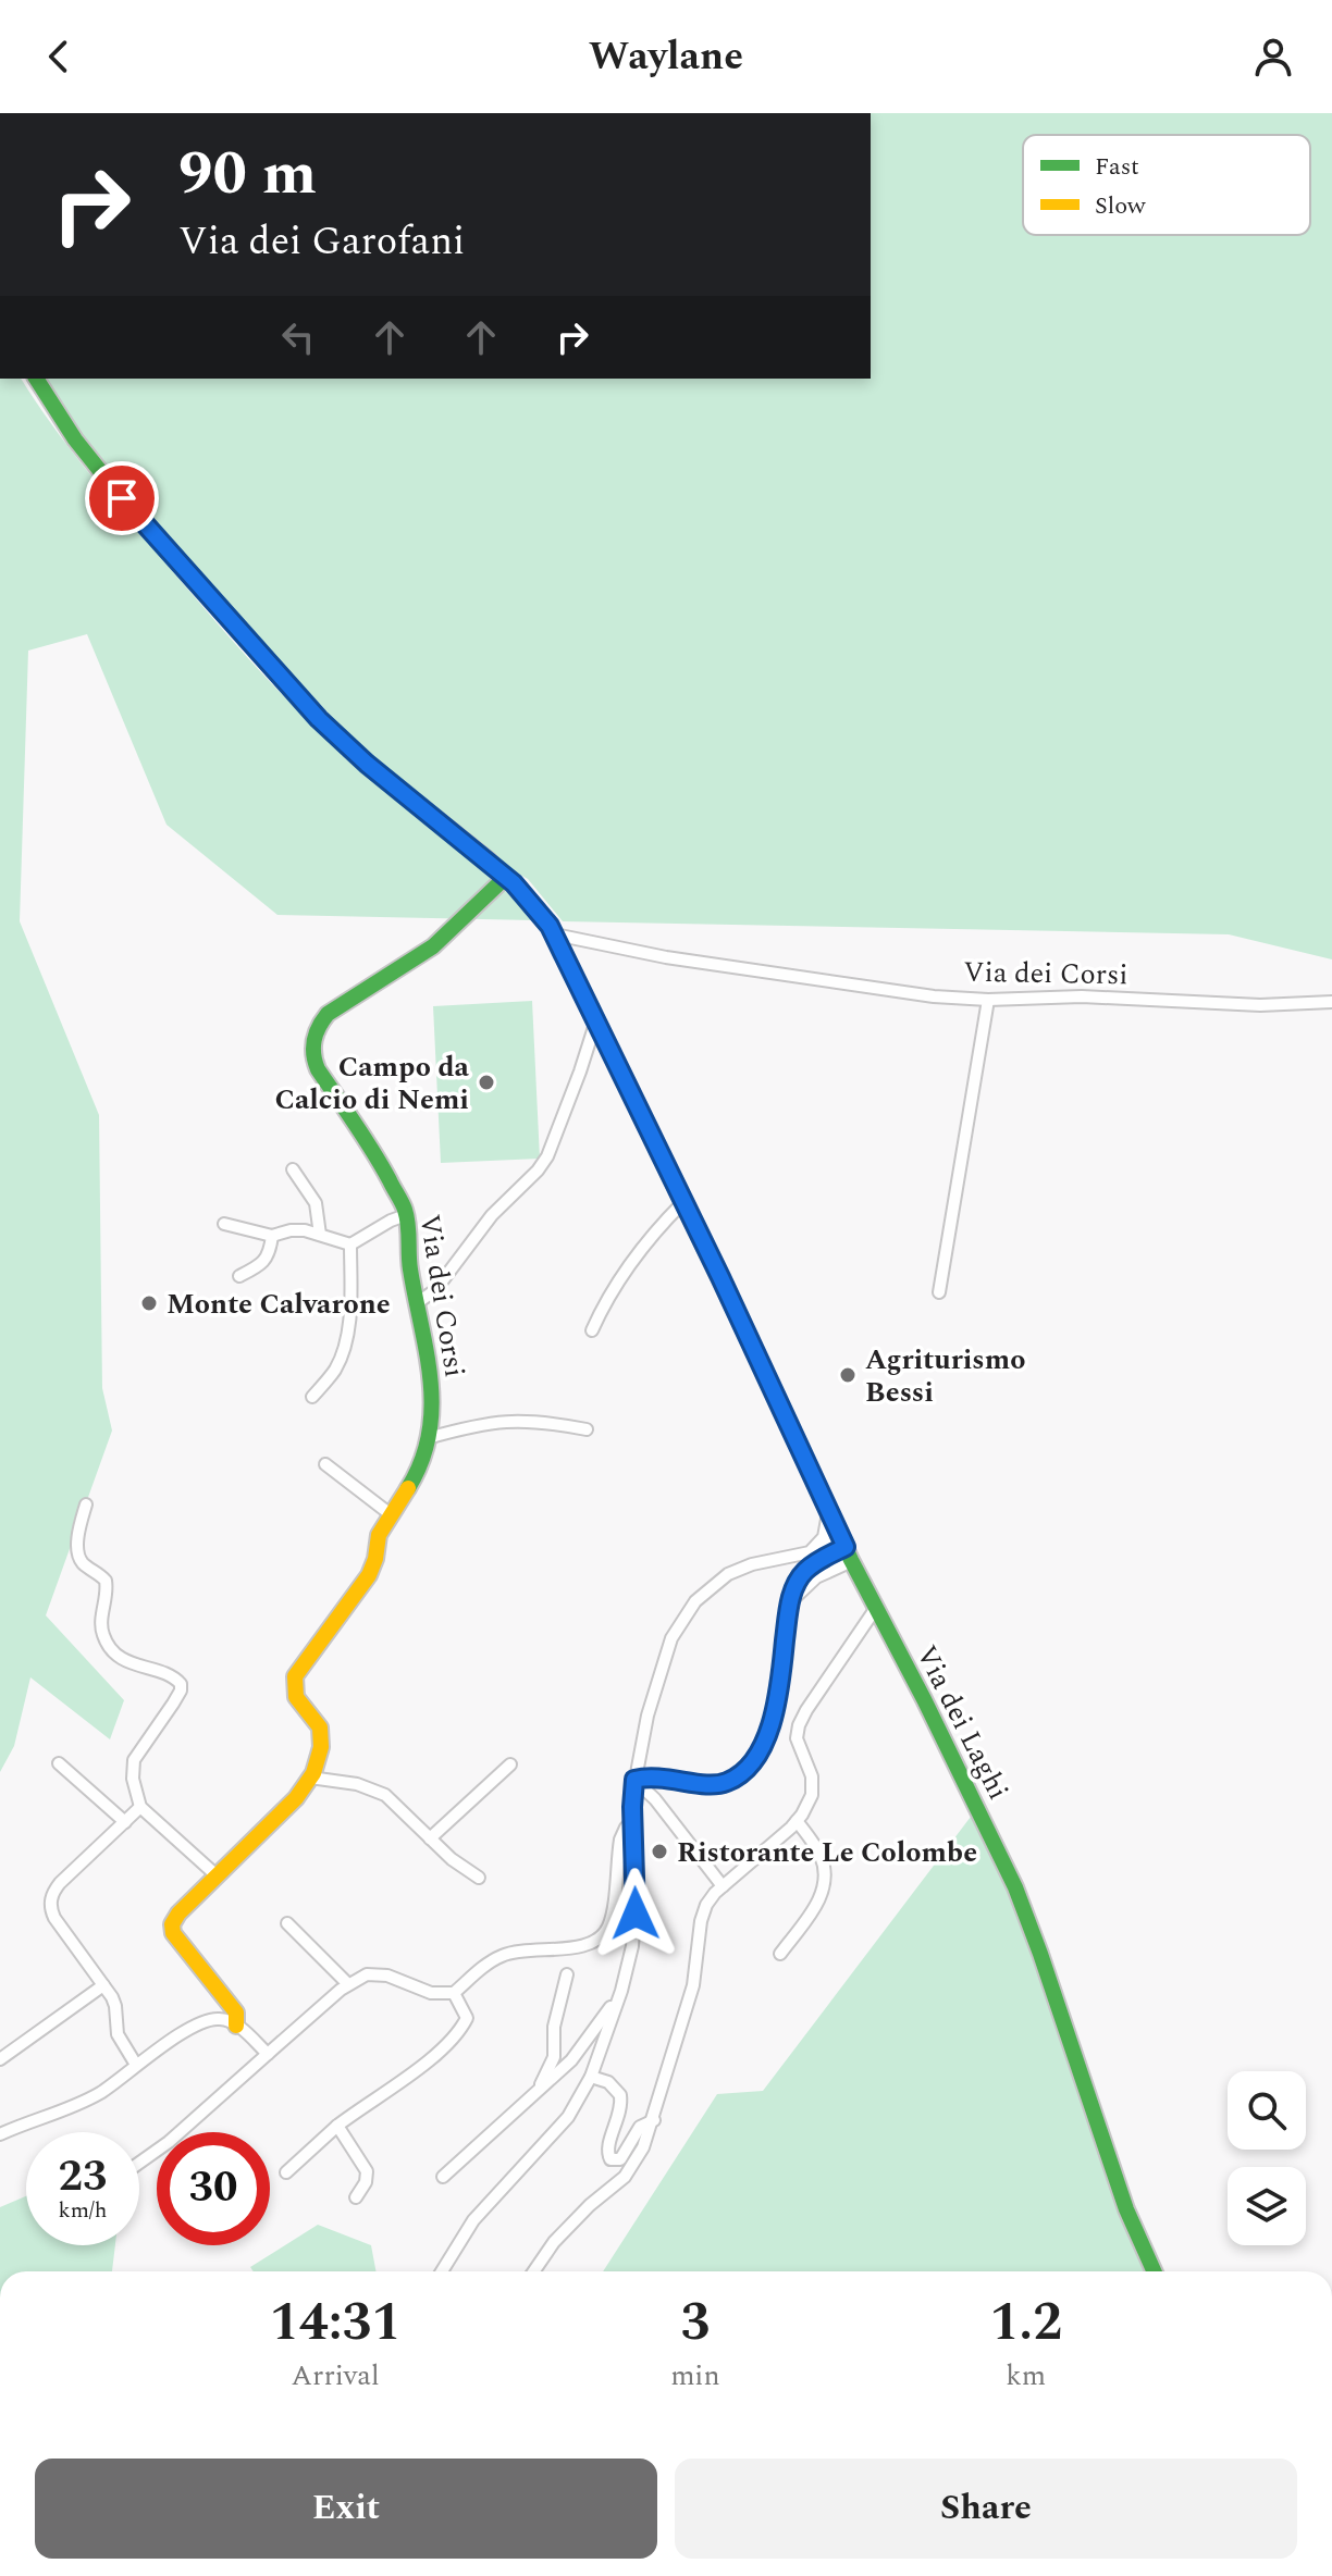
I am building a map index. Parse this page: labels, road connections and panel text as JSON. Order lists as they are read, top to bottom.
{
  "streets": {
    "main road": ["Via dei Corsi", "Via dei Laghi"]
  },
  "crossings": [
    ["Via dei Corsi", "Via dei Laghi"]
  ],
  "places": [
    "Campo da Calcio di Nemi",
    "Monte Calvarone",
    "Agriturismo Bessi",
    "Ristorante Le Colombe"
  ],
  "legend": ["Fast", "Slow"],
  "page": {
    "header": "Waylane",
    "turn": ["90 m", "Via dei Garofani"],
    "speed": "23 km/h",
    "limit": "30",
    "eta": [
      "14:31",
      "Arrival",
      "3",
      "min",
      "1.2",
      "km"
    ],
    "buttons": ["Exit", "Share"]
  }
}
